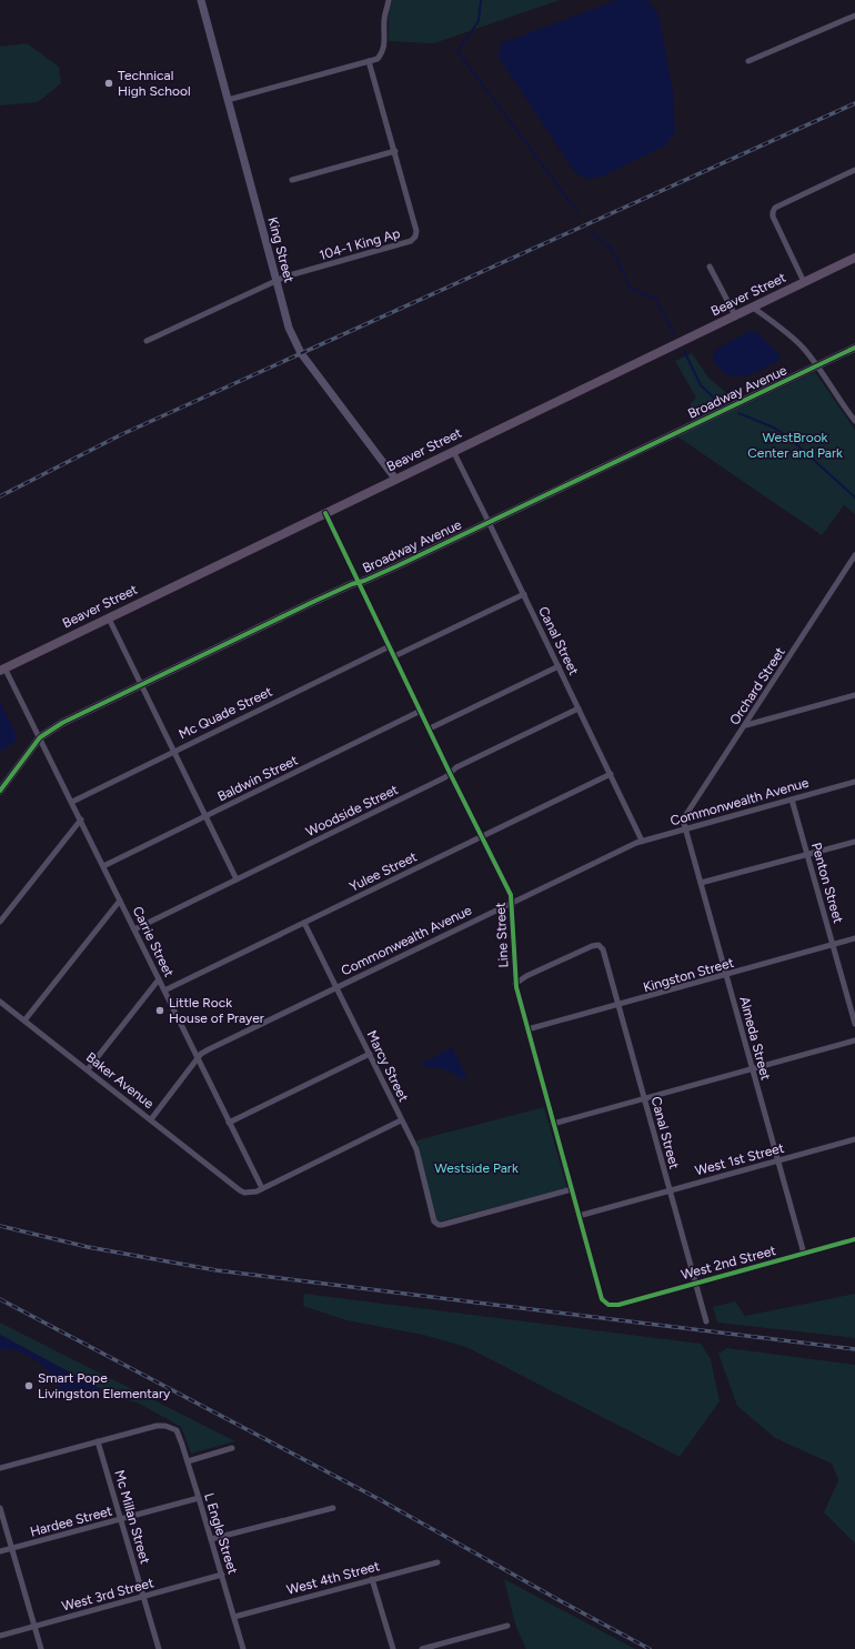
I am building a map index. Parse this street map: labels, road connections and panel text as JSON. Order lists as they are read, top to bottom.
{
  "streets": {
    "main road": ["Beaver Street"],
    "street": [
      "104-1 King Ap",
      "King Street",
      "Broadway Avenue",
      "Canal Street",
      "Orchard Street",
      "Mc Quade Street",
      "Baldwin Street",
      "Commonwealth Avenue",
      "Woodside Street",
      "Yulee Street",
      "Penton Street",
      "Line Street",
      "Carrie Street",
      "Kingston Street",
      "Almeda Street",
      "Marcy Street",
      "Baker Avenue",
      "West 1st Street",
      "West 2nd Street",
      "Mc Millan Street",
      "Hardee Street",
      "L Engle Street",
      "West 4th Street",
      "West 3rd Street"
    ]
  },
  "crossings": [
    ["104-1 King Ap", "King Street"],
    ["King Street", "Beaver Street"],
    ["Beaver Street", "Canal Street"],
    ["Beaver Street", "Line Street"],
    ["Beaver Street", "Carrie Street"],
    ["Broadway Avenue", "Canal Street"],
    ["Broadway Avenue", "Line Street"],
    ["Broadway Avenue", "Carrie Street"],
    ["Canal Street", "Commonwealth Avenue"],
    ["Canal Street", "Woodside Street"],
    ["Canal Street", "Yulee Street"],
    ["Canal Street", "Line Street"],
    ["Canal Street", "Kingston Street"],
    ["Canal Street", "West 1st Street"],
    ["Canal Street", "West 2nd Street"],
    ["Orchard Street", "Commonwealth Avenue"],
    ["Orchard Street", "Almeda Street"],
    ["Mc Quade Street", "Line Street"],
    ["Mc Quade Street", "Carrie Street"],
    ["Baldwin Street", "Line Street"],
    ["Baldwin Street", "Carrie Street"],
    ["Commonwealth Avenue", "Penton Street"],
    ["Commonwealth Avenue", "Line Street"],
    ["Commonwealth Avenue", "Carrie Street"],
    ["Commonwealth Avenue", "Almeda Street"],
    ["Commonwealth Avenue", "Marcy Street"],
    ["Commonwealth Avenue", "Baker Avenue"],
    ["Woodside Street", "Line Street"],
    ["Woodside Street", "Carrie Street"],
    ["Yulee Street", "Line Street"],
    ["Yulee Street", "Carrie Street"],
    ["Yulee Street", "Marcy Street"],
    ["Penton Street", "Kingston Street"],
    ["Line Street", "Kingston Street"],
    ["Line Street", "Marcy Street"],
    ["Line Street", "West 1st Street"],
    ["Line Street", "West 2nd Street"],
    ["Carrie Street", "Baker Avenue"],
    ["Kingston Street", "Almeda Street"],
    ["Almeda Street", "West 1st Street"],
    ["Almeda Street", "West 2nd Street"],
    ["Mc Millan Street", "Hardee Street"],
    ["Mc Millan Street", "L Engle Street"],
    ["Mc Millan Street", "West 3rd Street"],
    ["Hardee Street", "L Engle Street"],
    ["L Engle Street", "West 4th Street"],
    ["L Engle Street", "West 3rd Street"]
  ],
  "parks": ["WestBrook Center and Park", "Westside Park"],
  "places": ["Technical High School", "Little Rock House of Prayer", "Smart Pope Livingston Elementary"]
}
